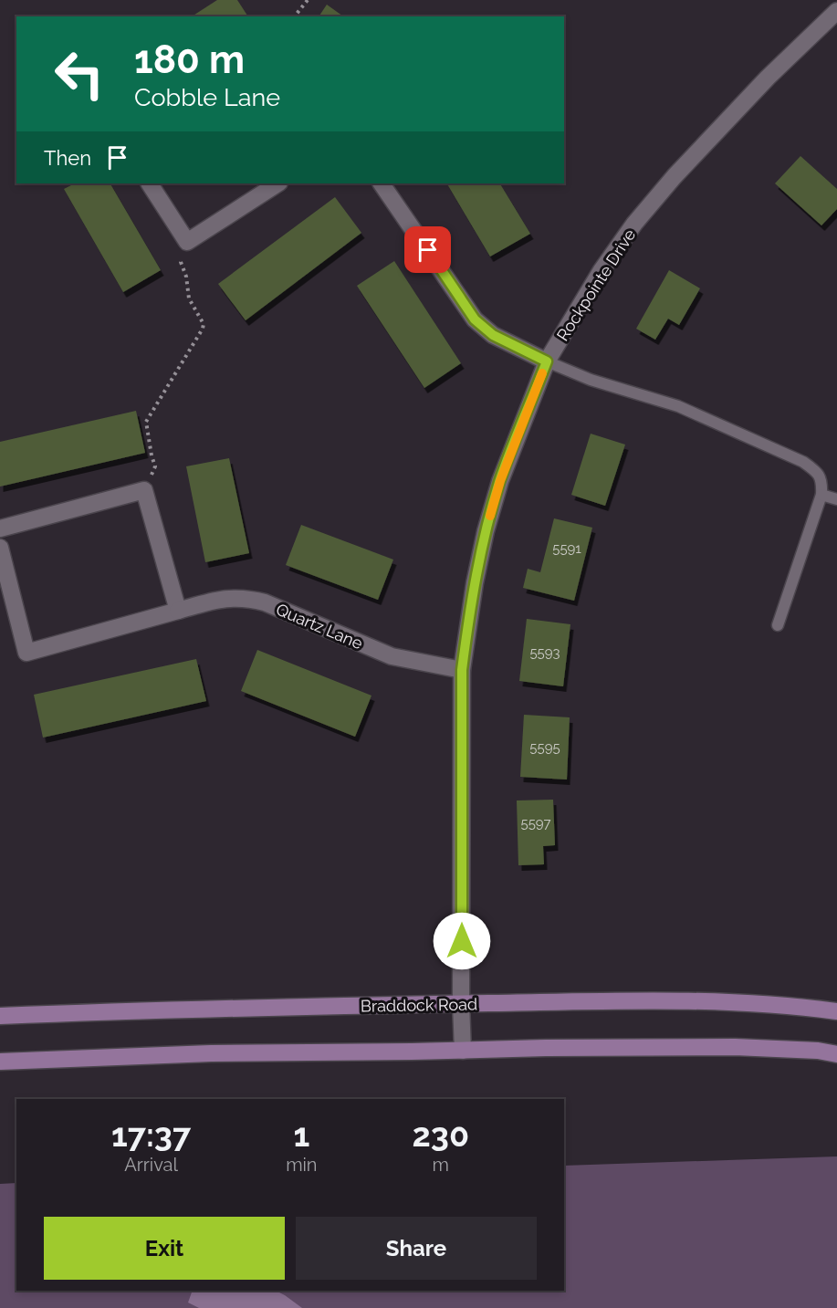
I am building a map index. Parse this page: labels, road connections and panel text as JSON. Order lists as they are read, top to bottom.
{
  "streets": {
    "main road": ["Braddock Road"],
    "street": ["Rockpointe Drive", "Quartz Lane"]
  },
  "crossings": [
    ["Rockpointe Drive", "Quartz Lane"],
    ["Rockpointe Drive", "Braddock Road"]
  ],
  "house_numbers": [
    "5591",
    "5593",
    "5595",
    "5597"
  ],
  "page": {
    "turn": ["180 m", "Cobble Lane"],
    "then": "Then",
    "eta": [
      "17:37",
      "Arrival",
      "1",
      "min",
      "230",
      "m"
    ],
    "buttons": ["Exit", "Share"]
  }
}
